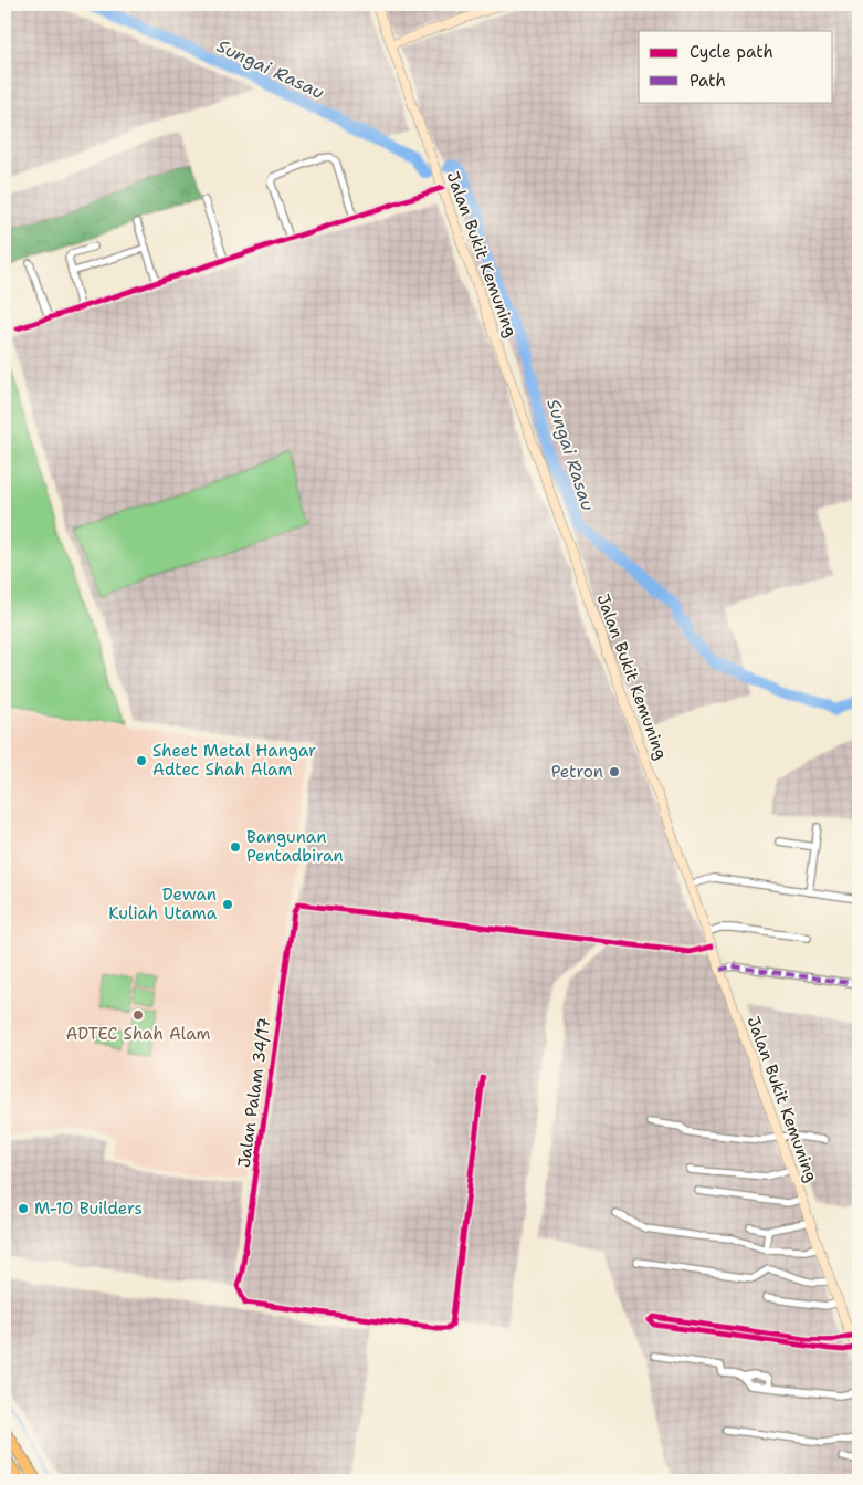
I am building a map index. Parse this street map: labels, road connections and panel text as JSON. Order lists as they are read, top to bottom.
{
  "streets": {
    "main road": ["Jalan Bukit Kemuning"],
    "street": ["Jalan Palam 34/17"]
  },
  "crossings": [
    ["Jalan Bukit Kemuning", "Jalan Palam 34/17"]
  ],
  "water": ["Sungai Rasau"],
  "places": [
    "Sheet Metal Hangar Adtec Shah Alam",
    "Petron",
    "Bangunan Pentadbiran",
    "Dewan Kuliah Utama",
    "ADTEC Shah Alam",
    "M-10 Builders"
  ],
  "legend": ["Cycle path", "Path"]
}
